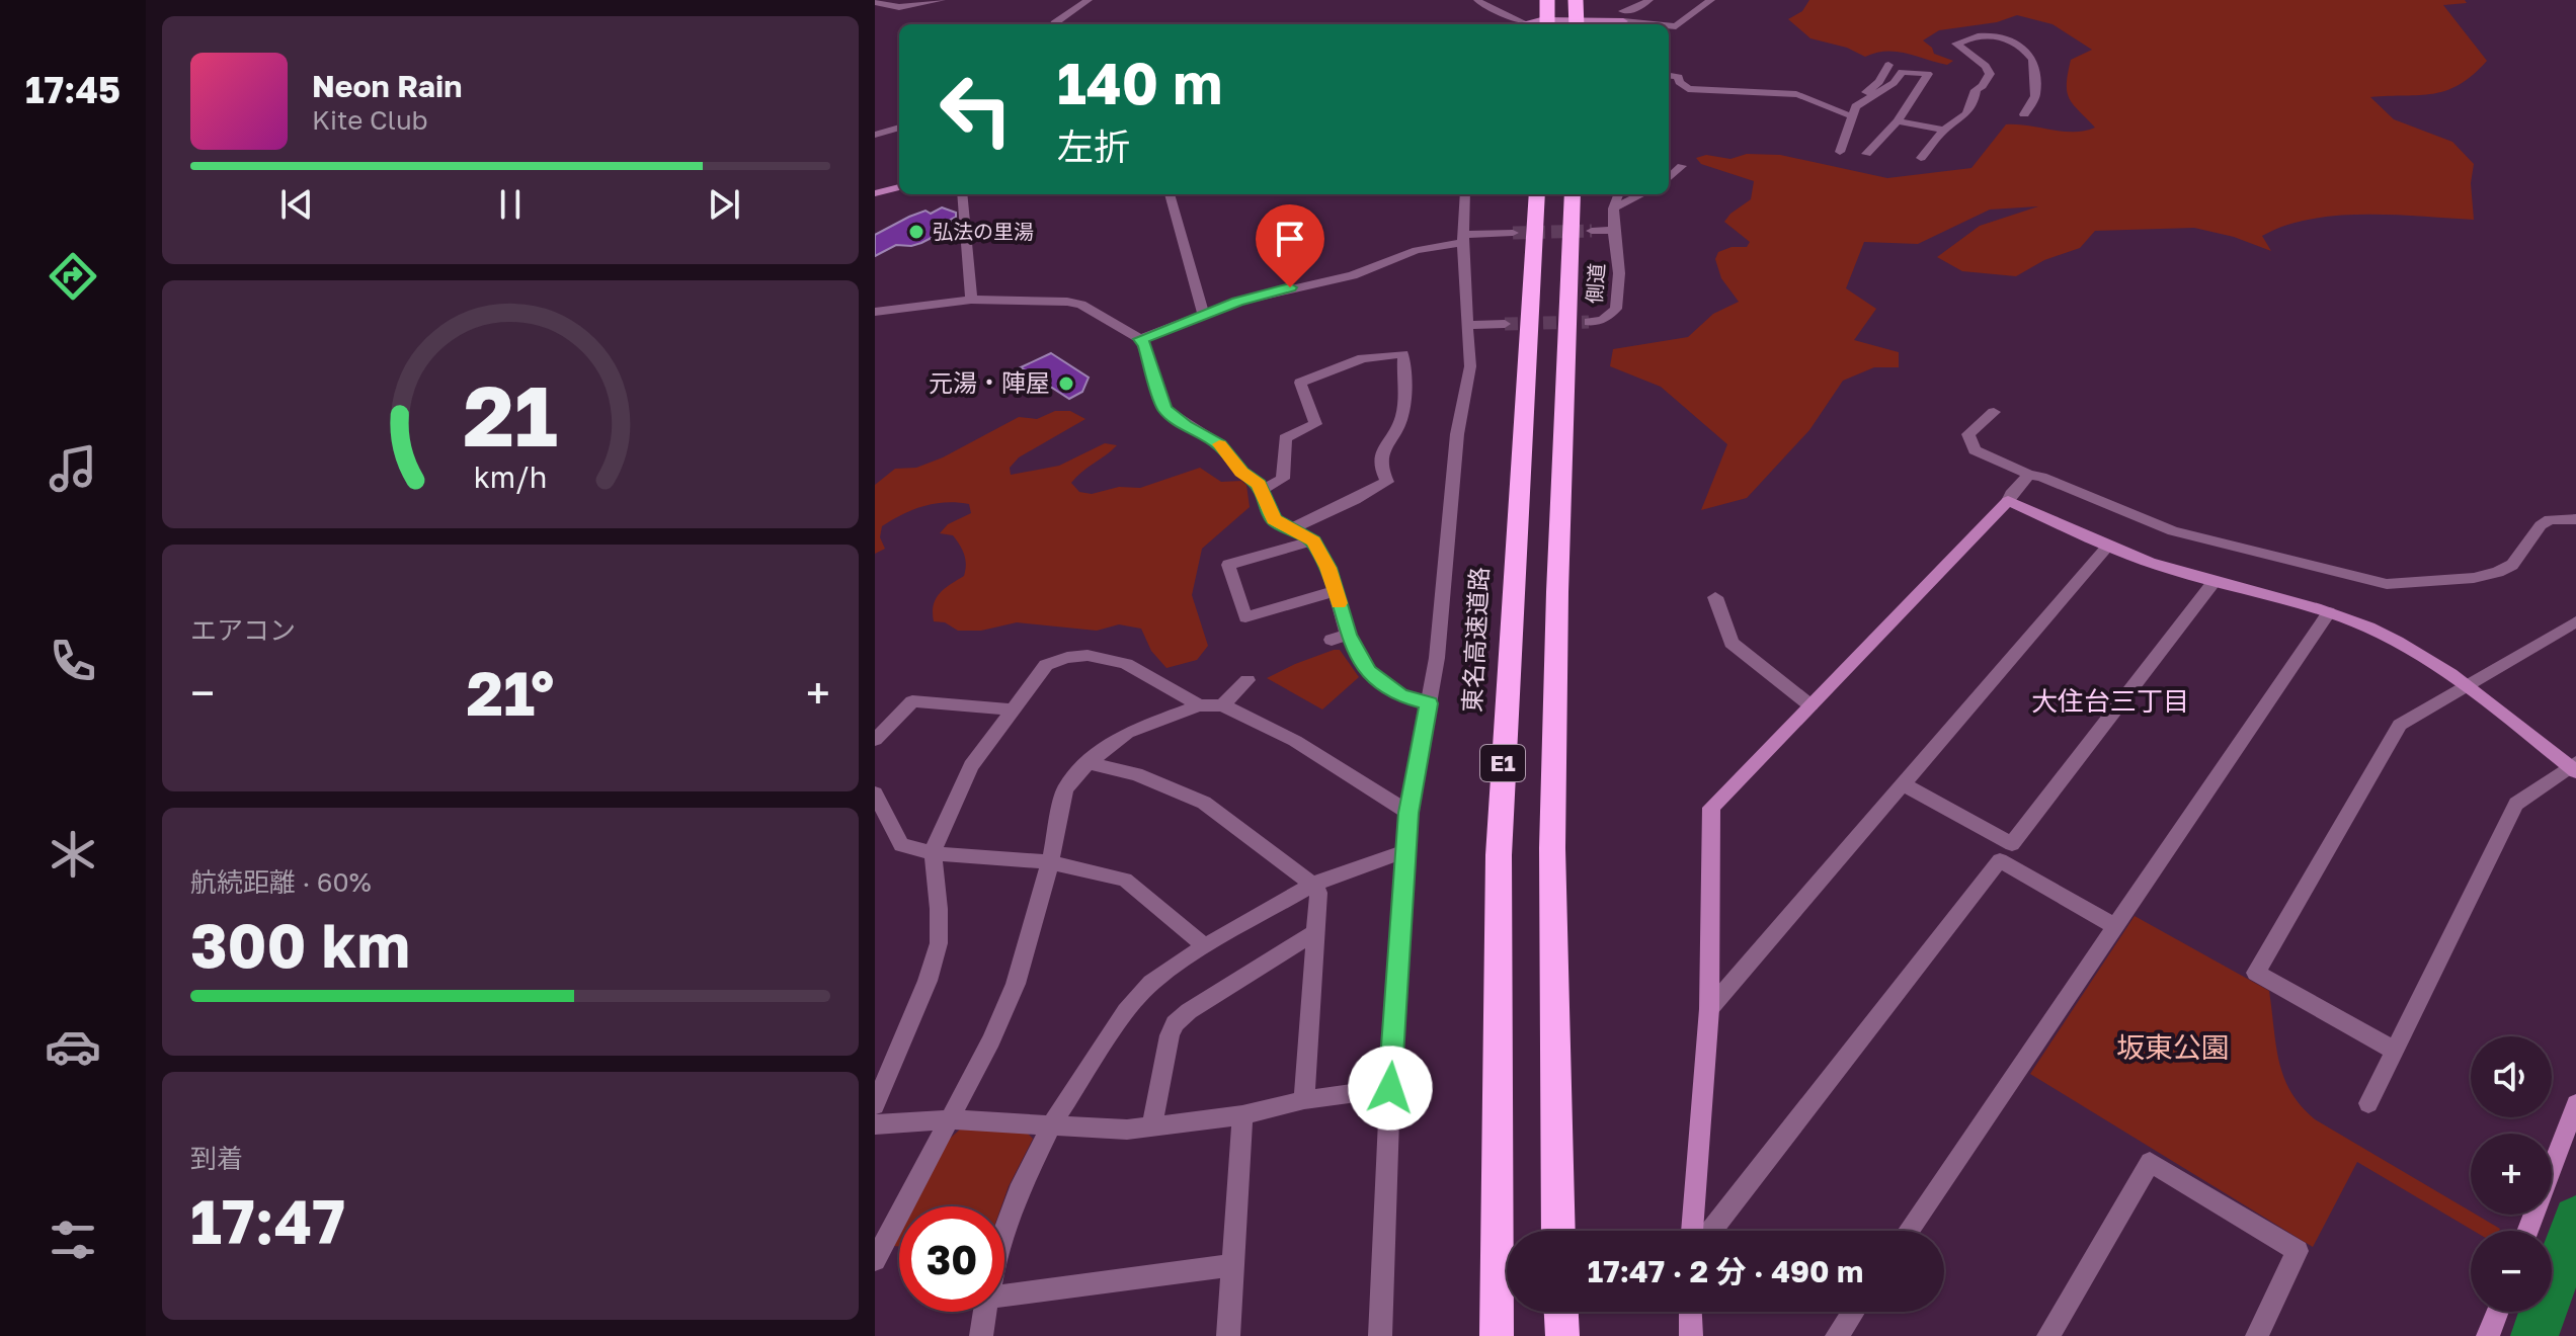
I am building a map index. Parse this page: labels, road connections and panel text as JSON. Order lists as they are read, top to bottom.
{
  "streets": {
    "highway": ["東名高速道路", "E1"],
    "street": ["側道"]
  },
  "districts": ["大住台三丁目"],
  "parks": ["坂東公園"],
  "places": ["弘法の里湯", "元湯・陣屋"],
  "page": {
    "tabs": "17:45",
    "turn": ["140 m", "左折"],
    "song": ["Neon Rain", "Kite Club"],
    "tile": [
      "エアコン",
      ["航続距離 · 60%", "300 km"],
      ["到着", "17:47"]
    ],
    "heat": ["−", "21°", "+"],
    "map_buttons": ["+", "−"],
    "limit": "30",
    "trip": "17:47 · 2 分 · 490 m",
    "gauge": ["21", "km/h"]
  }
}
